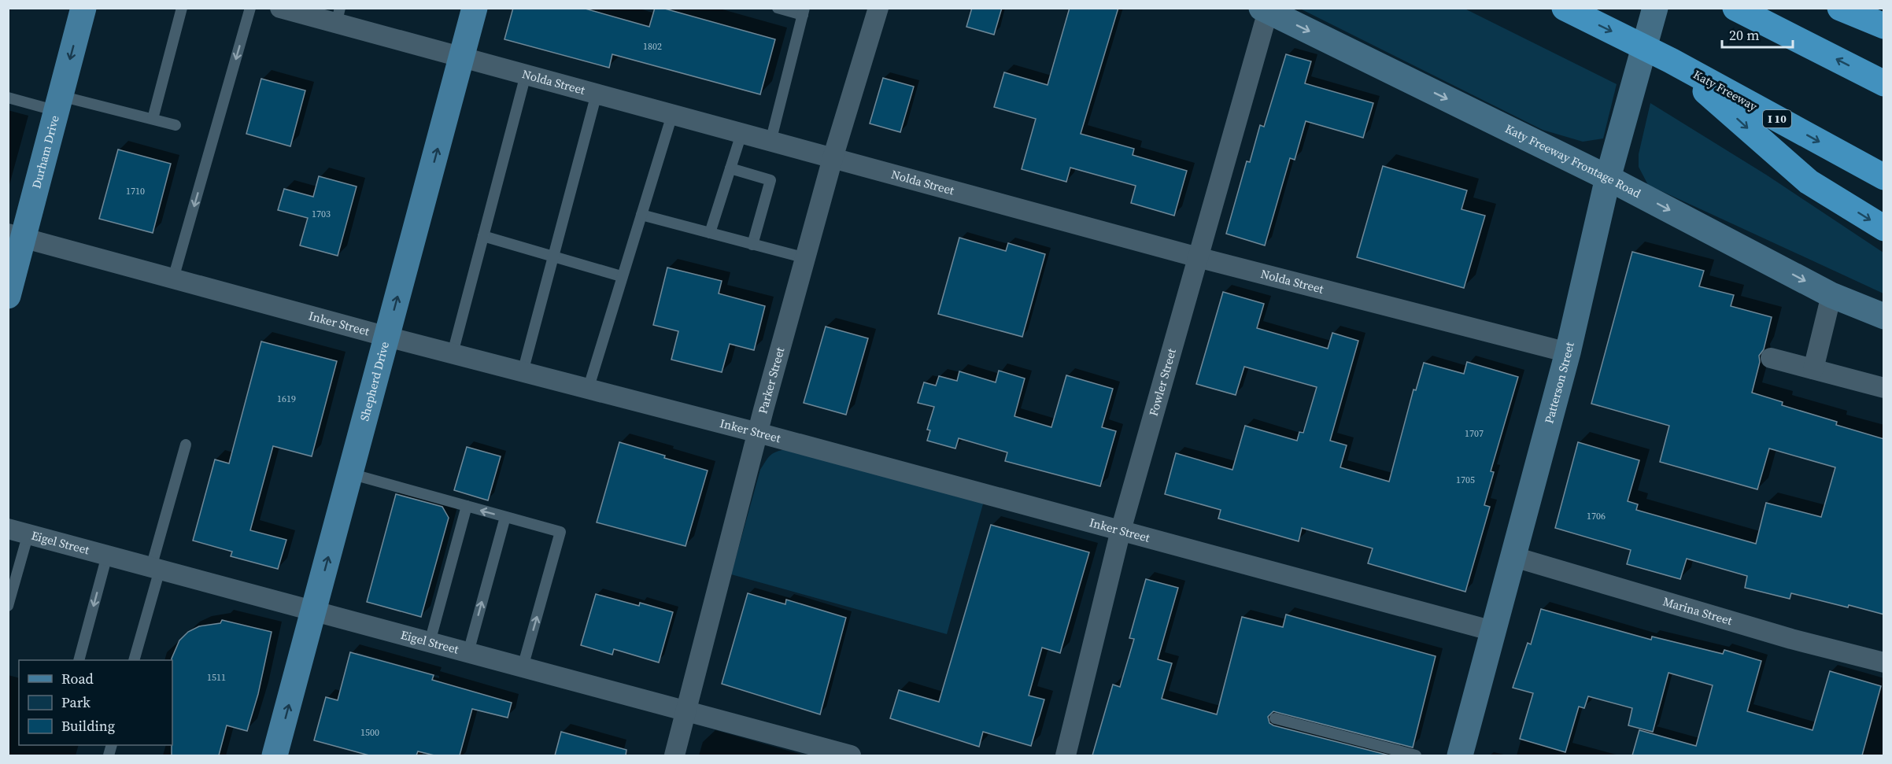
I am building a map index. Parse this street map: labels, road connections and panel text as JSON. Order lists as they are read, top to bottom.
{
  "streets": {
    "highway": ["Katy Freeway", "I 10"],
    "main road": ["Durham Drive", "Shepherd Drive"],
    "street": [
      "Nolda Street",
      "Katy Freeway Frontage Road",
      "Inker Street",
      "Parker Street",
      "Fowler Street",
      "Patterson Street",
      "Eigel Street",
      "Marina Street"
    ]
  },
  "crossings": [
    ["Nolda Street", "Parker Street"],
    ["Nolda Street", "Shepherd Drive"],
    ["Nolda Street", "Fowler Street"],
    ["Nolda Street", "Patterson Street"],
    ["Durham Drive", "Inker Street"],
    ["Katy Freeway Frontage Road", "Fowler Street"],
    ["Katy Freeway Frontage Road", "Patterson Street"],
    ["Inker Street", "Parker Street"],
    ["Inker Street", "Shepherd Drive"],
    ["Inker Street", "Fowler Street"],
    ["Inker Street", "Patterson Street"],
    ["Parker Street", "Eigel Street"],
    ["Shepherd Drive", "Eigel Street"],
    ["Patterson Street", "Marina Street"]
  ],
  "one_way": ["Katy Freeway Frontage Road", "Shepherd Drive"],
  "house_numbers": [
    "1802",
    "1710",
    "1703",
    "1619",
    "1707",
    "1705",
    "1706",
    "1511",
    "1500"
  ],
  "legend": ["Road", "Park", "Building"],
  "scale_bar": "20 m"
}
